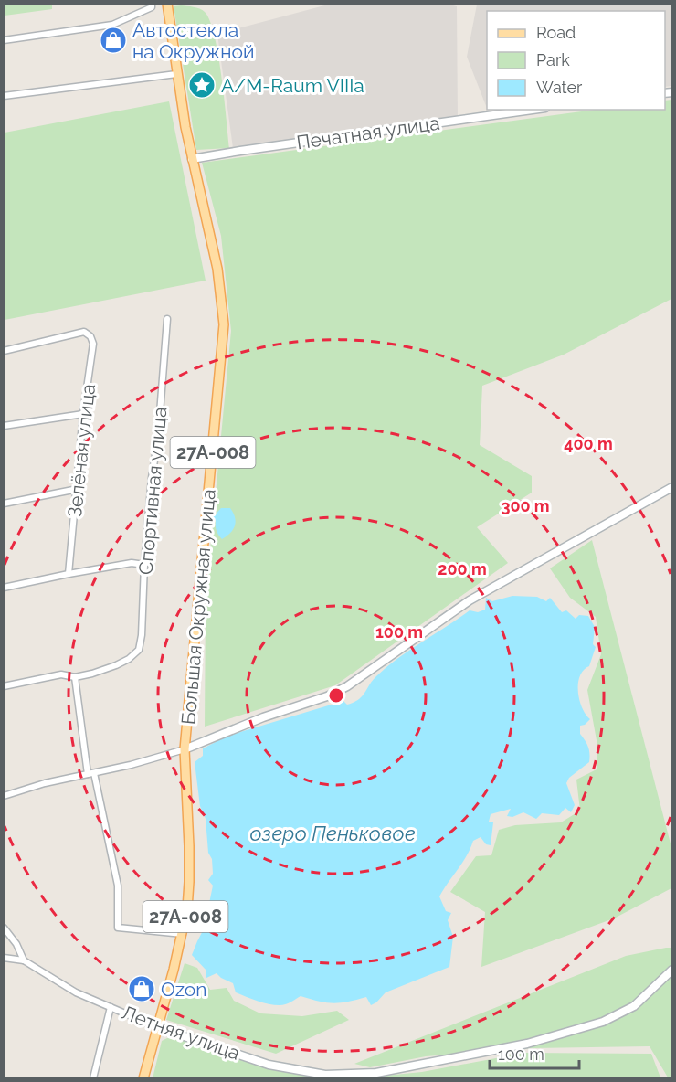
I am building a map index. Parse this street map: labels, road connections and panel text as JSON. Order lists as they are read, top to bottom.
{
  "streets": {
    "main road": ["27А-008", "Большая Окружная улица"],
    "street": [
      "Печатная улица",
      "Зелёная улица",
      "Спортивная улица",
      "Летняя улица"
    ]
  },
  "crossings": [
    ["Печатная улица", "Большая Окружная улица"],
    ["Большая Окружная улица", "Летняя улица"]
  ],
  "water": ["озеро Пеньковое"],
  "places": {
    "shop": ["Автостекла на Окружной", "Ozon"],
    "place": ["A/M-Raum VIIIa"]
  },
  "legend": ["Road", "Park", "Water"],
  "scale_bar": "100 m",
  "rings": [
    "400 m",
    "300 m",
    "200 m",
    "100 m"
  ]
}
